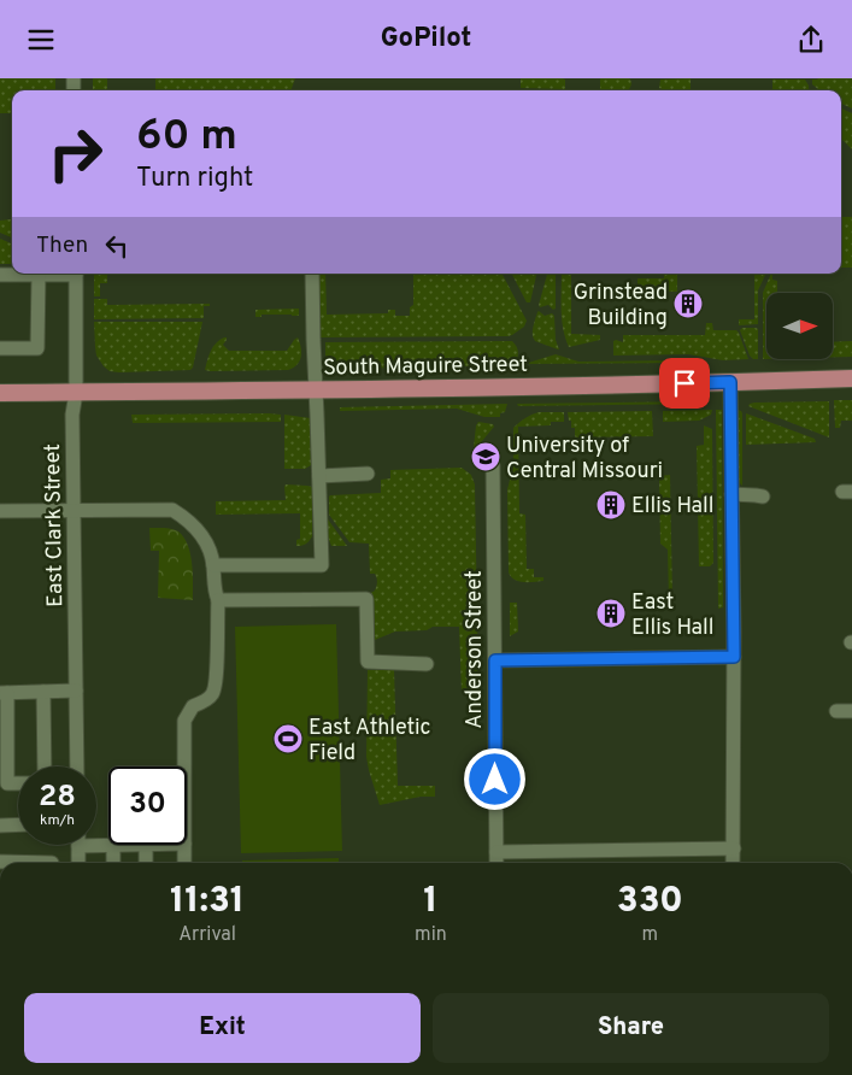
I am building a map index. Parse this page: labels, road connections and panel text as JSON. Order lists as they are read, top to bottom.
{
  "streets": {
    "main road": ["South Maguire Street"],
    "street": ["East Clark Street", "Anderson Street"]
  },
  "crossings": [
    ["South Maguire Street", "East Clark Street"]
  ],
  "places": {
    "building": ["Grinstead Building", "Ellis Hall", "East Ellis Hall"],
    "school or university": ["University of Central Missouri"],
    "sports": ["East Athletic Field"]
  },
  "north": "right",
  "page": {
    "header": "GoPilot",
    "turn": ["60 m", "Turn right"],
    "then": "Then",
    "speed": "28 km/h",
    "limit": "30",
    "eta": [
      "11:31",
      "Arrival",
      "1",
      "min",
      "330",
      "m"
    ],
    "buttons": ["Exit", "Share"]
  }
}
